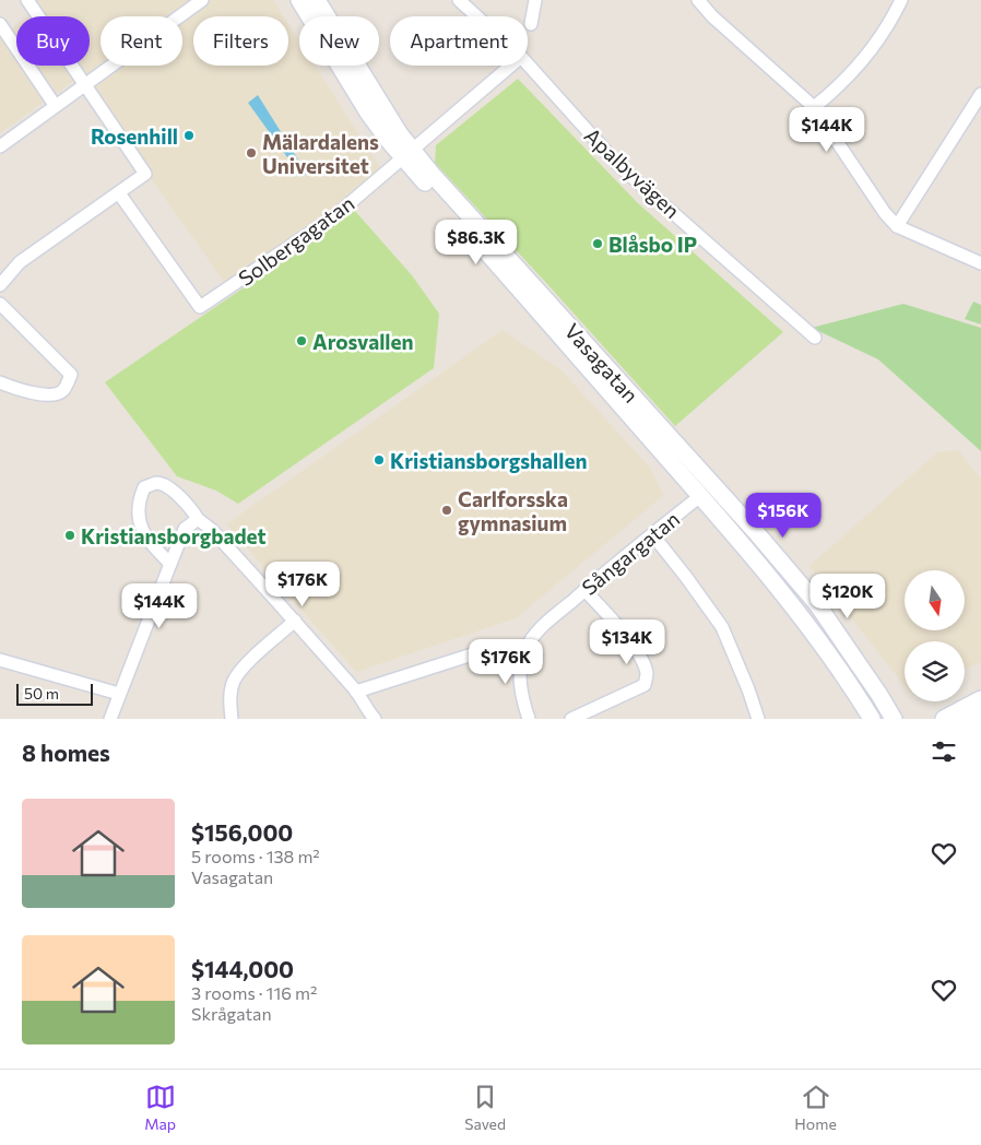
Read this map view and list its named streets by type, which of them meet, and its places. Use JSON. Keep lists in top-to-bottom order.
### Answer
{
  "streets": {
    "street": [
      "Apalbyvägen",
      "Solbergagatan",
      "Vasagatan",
      "Sångargatan"
    ]
  },
  "crossings": [
    ["Solbergagatan", "Vasagatan"],
    ["Vasagatan", "Sångargatan"]
  ],
  "places": [
    "Rosenhill",
    "Mälardalens Universitet",
    "Blåsbo IP",
    "Arosvallen",
    "Kristiansborgshallen",
    "Carlforsska gymnasium",
    "Kristiansborgbadet"
  ],
  "scale_bar": "50 m",
  "north": "bottom",
  "page": {
    "chip": [
      "Buy",
      "Rent",
      "Filters",
      "New",
      "Apartment"
    ],
    "price": [
      "$144K",
      "$86.3K",
      "$156K",
      "$176K",
      "$120K",
      "$144K",
      "$134K",
      "$176K"
    ],
    "scale": "50 m",
    "heading": "8 homes",
    "list": [
      {
        "name": "$156,000",
        "note": "5 rooms · 138 m² · Vasagatan"
      },
      {
        "name": "$144,000",
        "note": "3 rooms · 116 m² · Skrågatan"
      }
    ],
    "tabs": ["Map", "Saved", "Home"]
  }
}
